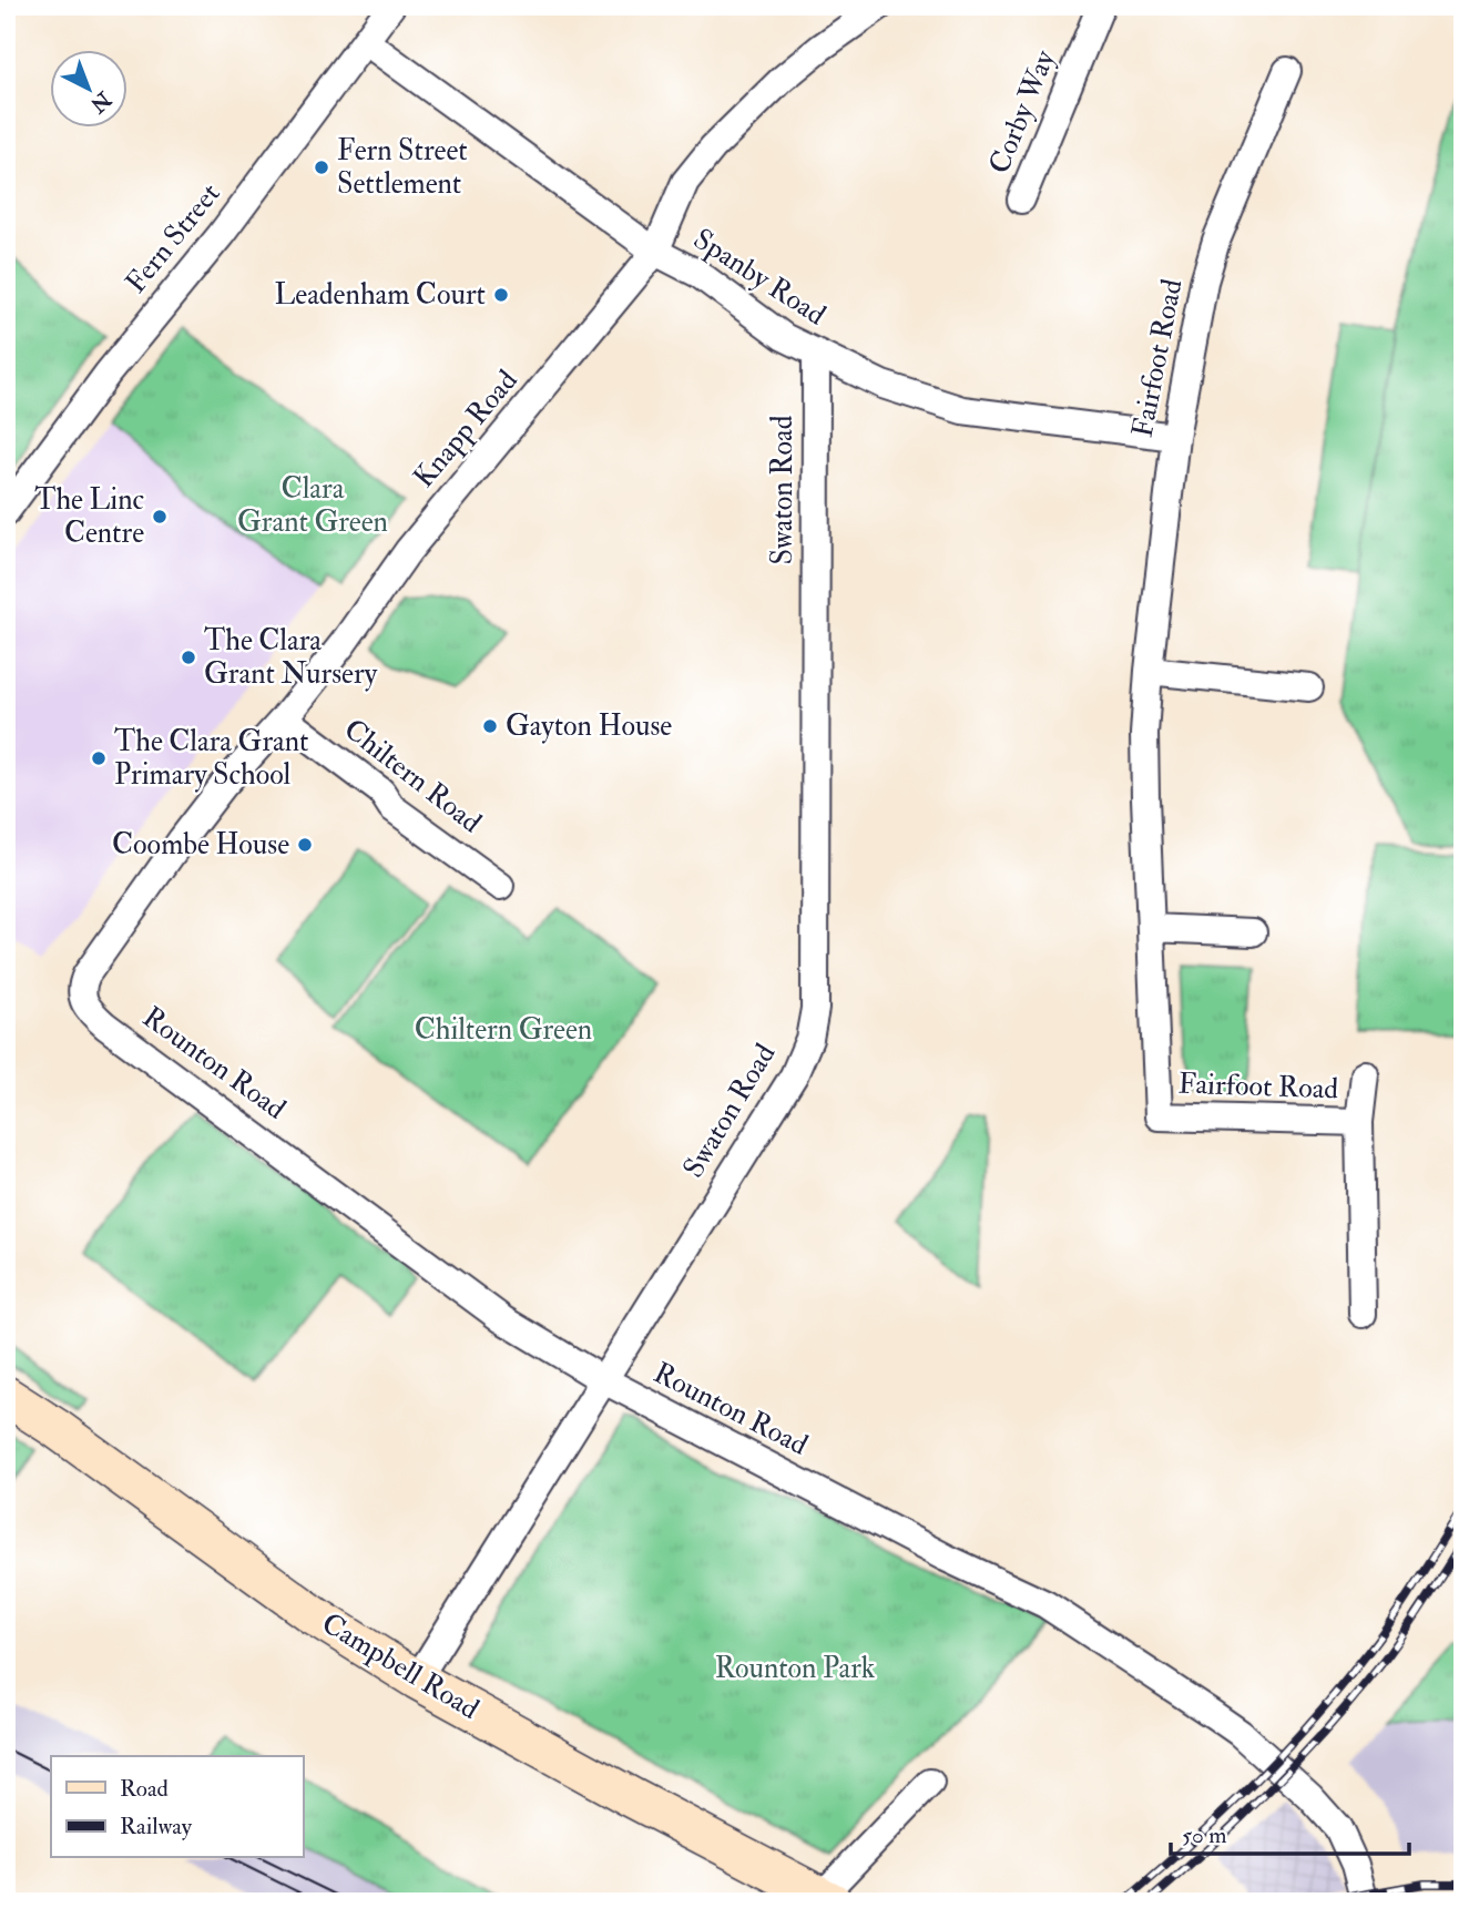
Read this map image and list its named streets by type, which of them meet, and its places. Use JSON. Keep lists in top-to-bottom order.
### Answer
{
  "streets": {
    "street": [
      "Corby Way",
      "Fern Street",
      "Spanby Road",
      "Fairfoot Road",
      "Knapp Road",
      "Swaton Road",
      "Chiltern Road",
      "Rounton Road",
      "Campbell Road"
    ]
  },
  "crossings": [
    ["Fern Street", "Spanby Road"],
    ["Spanby Road", "Fairfoot Road"],
    ["Spanby Road", "Knapp Road"],
    ["Spanby Road", "Swaton Road"],
    ["Knapp Road", "Chiltern Road"],
    ["Knapp Road", "Rounton Road"],
    ["Swaton Road", "Rounton Road"],
    ["Swaton Road", "Campbell Road"]
  ],
  "parks": ["Clara Grant Green", "Chiltern Green", "Rounton Park"],
  "places": [
    "Fern Street Settlement",
    "Leadenham Court",
    "The Linc Centre",
    "The Clara Grant Nursery",
    "Gayton House",
    "The Clara Grant Primary School",
    "Coombe House"
  ],
  "legend": ["Road", "Railway"],
  "scale_bar": "50 m",
  "north": "bottom right"
}
